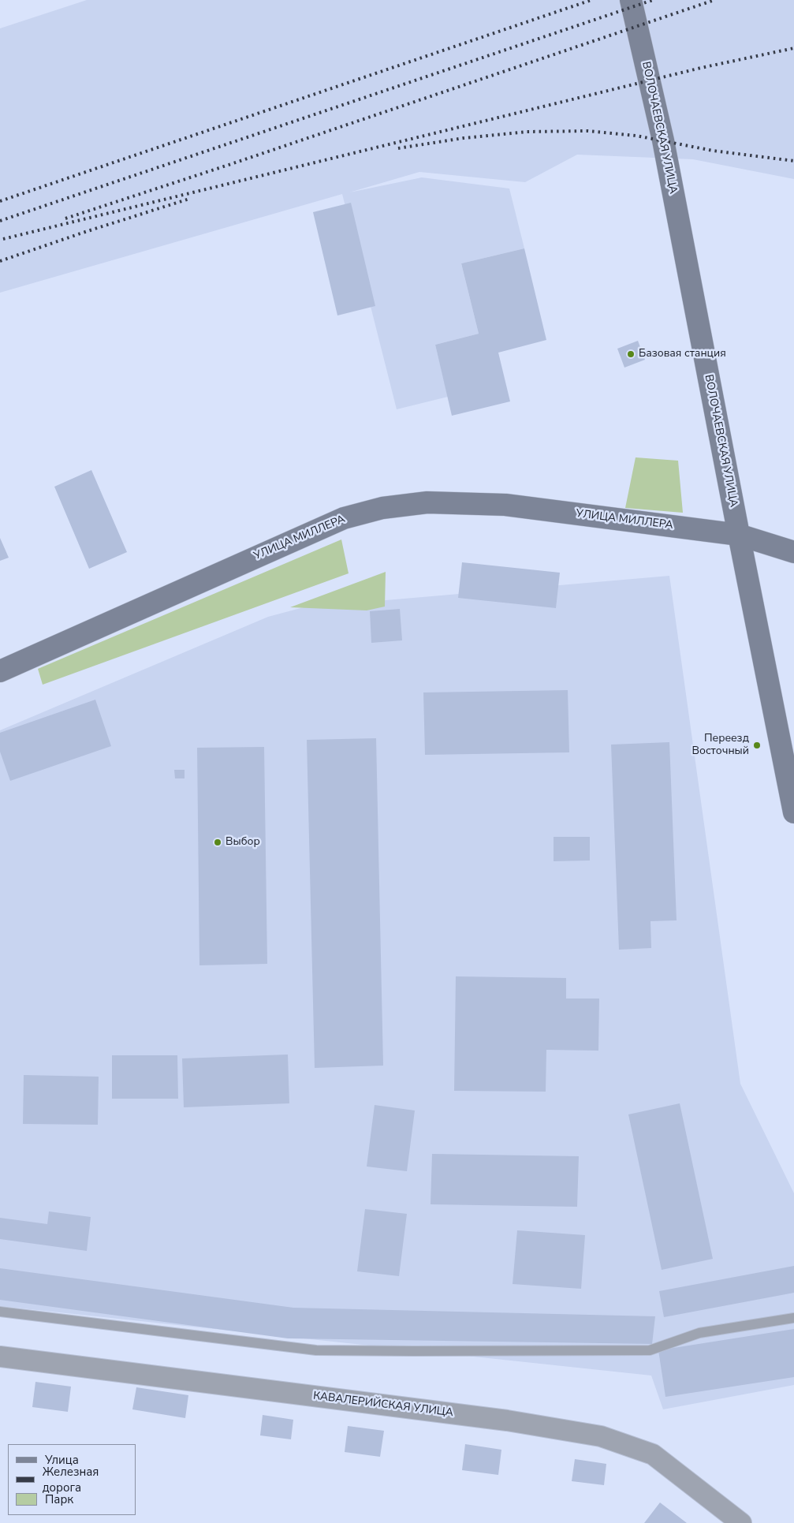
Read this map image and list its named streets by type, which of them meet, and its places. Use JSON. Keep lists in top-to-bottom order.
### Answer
{
  "streets": {
    "main road": ["ВОЛОЧАЕВСКАЯ УЛИЦА", "УЛИЦА МИЛЛЕРА"],
    "street": ["КАВАЛЕРИЙСКАЯ УЛИЦА"]
  },
  "crossings": [
    ["ВОЛОЧАЕВСКАЯ УЛИЦА", "УЛИЦА МИЛЛЕРА"]
  ],
  "places": ["Базовая станция", "Переезд Восточный", "Выбор"],
  "legend": ["Улица", "Железная дорога", "Парк"]
}
